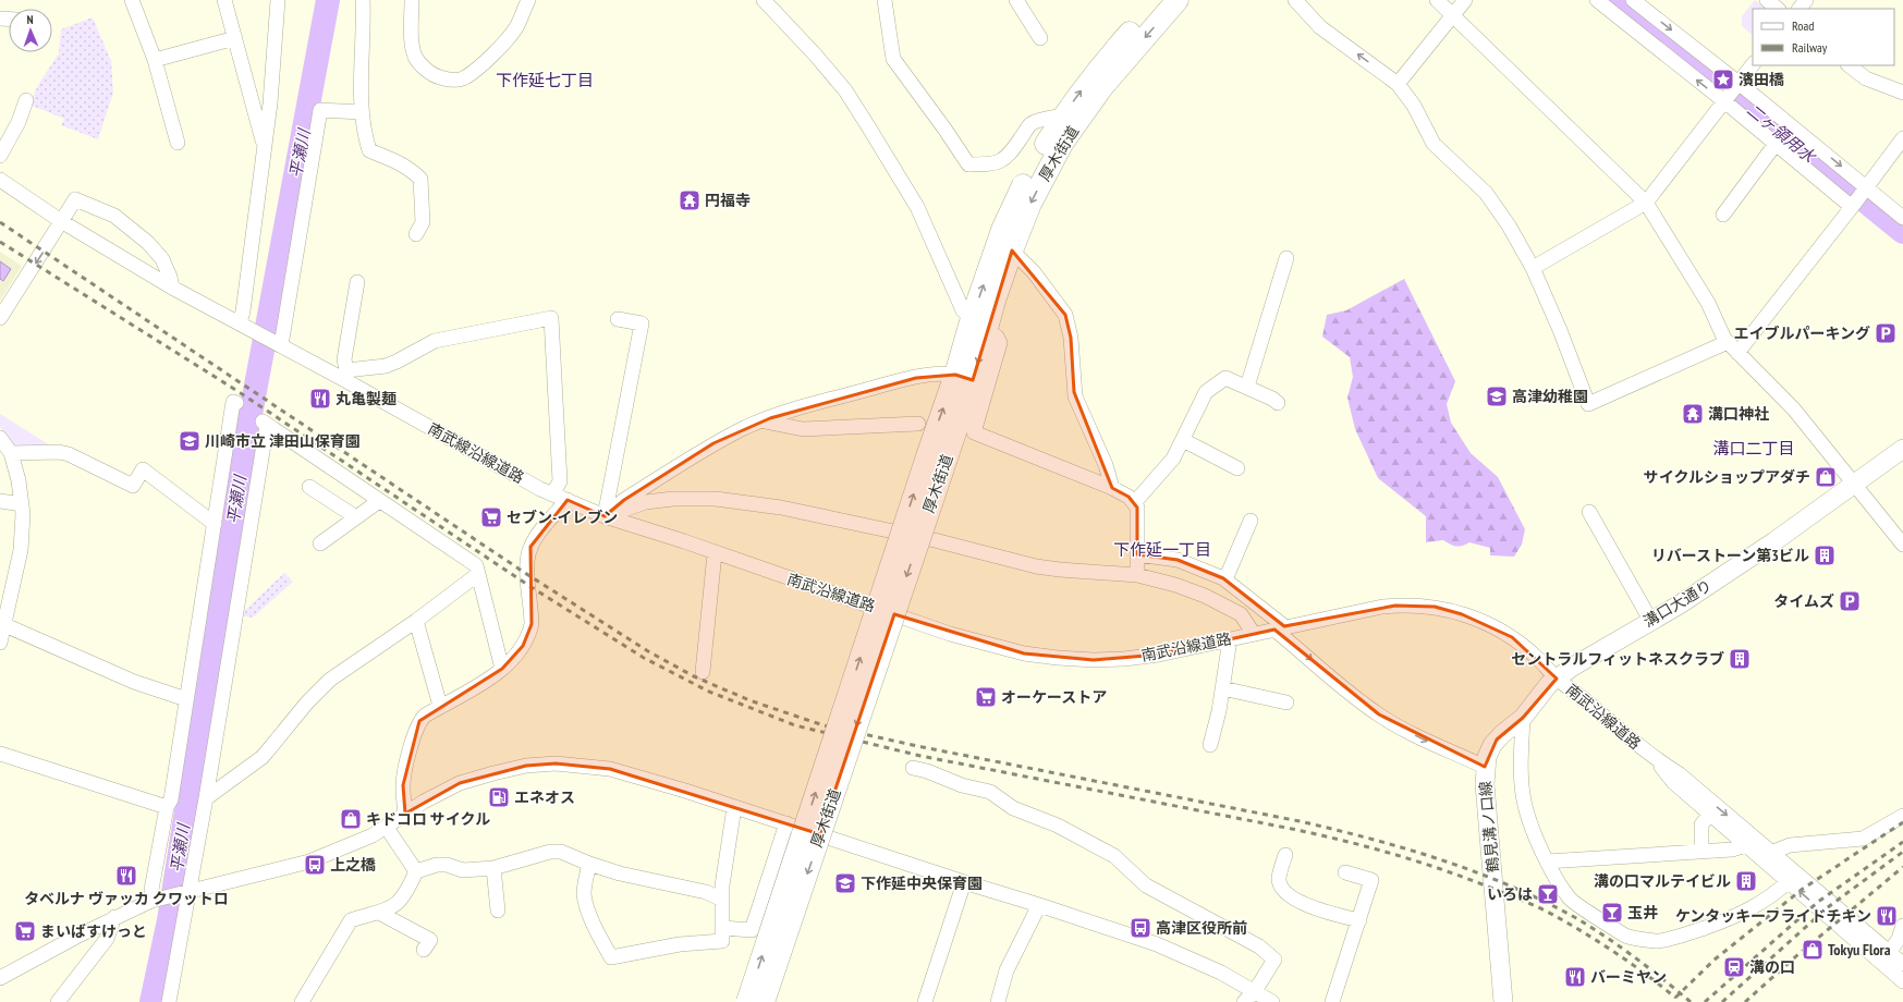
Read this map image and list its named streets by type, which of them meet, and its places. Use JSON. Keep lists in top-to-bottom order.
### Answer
{
  "streets": {
    "highway": ["厚木街道"],
    "main road": ["溝口大通り", "鶴見溝ノ口線"],
    "street": ["南武線沿線道路", "南武沿線道路"]
  },
  "crossings": [
    ["南武線沿線道路", "南武沿線道路"],
    ["南武沿線道路", "溝口大通り"],
    ["南武沿線道路", "鶴見溝ノ口線"],
    ["溝口大通り", "鶴見溝ノ口線"]
  ],
  "districts": ["下作延七丁目", "溝口二丁目", "下作延一丁目"],
  "water": ["二ヶ領用水", "平瀬川"],
  "places": {
    "place": ["濱田橋"],
    "temple": ["円福寺", "溝口神社"],
    "parking": ["エイブルパーキング", "タイムズ"],
    "school or university": ["高津幼稚園", "川崎市立 津田山保育園", "下作延中央保育園"],
    "restaurant": [
      "丸亀製麺",
      "タベルナ ヴァッカ クワットロ",
      "ケンタッキーフライドチキン",
      "バーミヤン"
    ],
    "shop": ["サイクルショップアダチ", "キドコロ サイクル", "Tokyu Flora"],
    "supermarket": ["セブン-イレブン", "オーケーストア", "まいばすけっと"],
    "building": ["リバーストーン第3ビル", "セントラルフィットネスクラブ", "溝の口マルテイビル"],
    "fuel station": ["エネオス"],
    "bus stop": ["上之橋", "高津区役所前"],
    "bar": ["いろは", "玉井"],
    "station": ["溝の口"]
  },
  "legend": ["Road", "Railway"],
  "north": "top"
}
